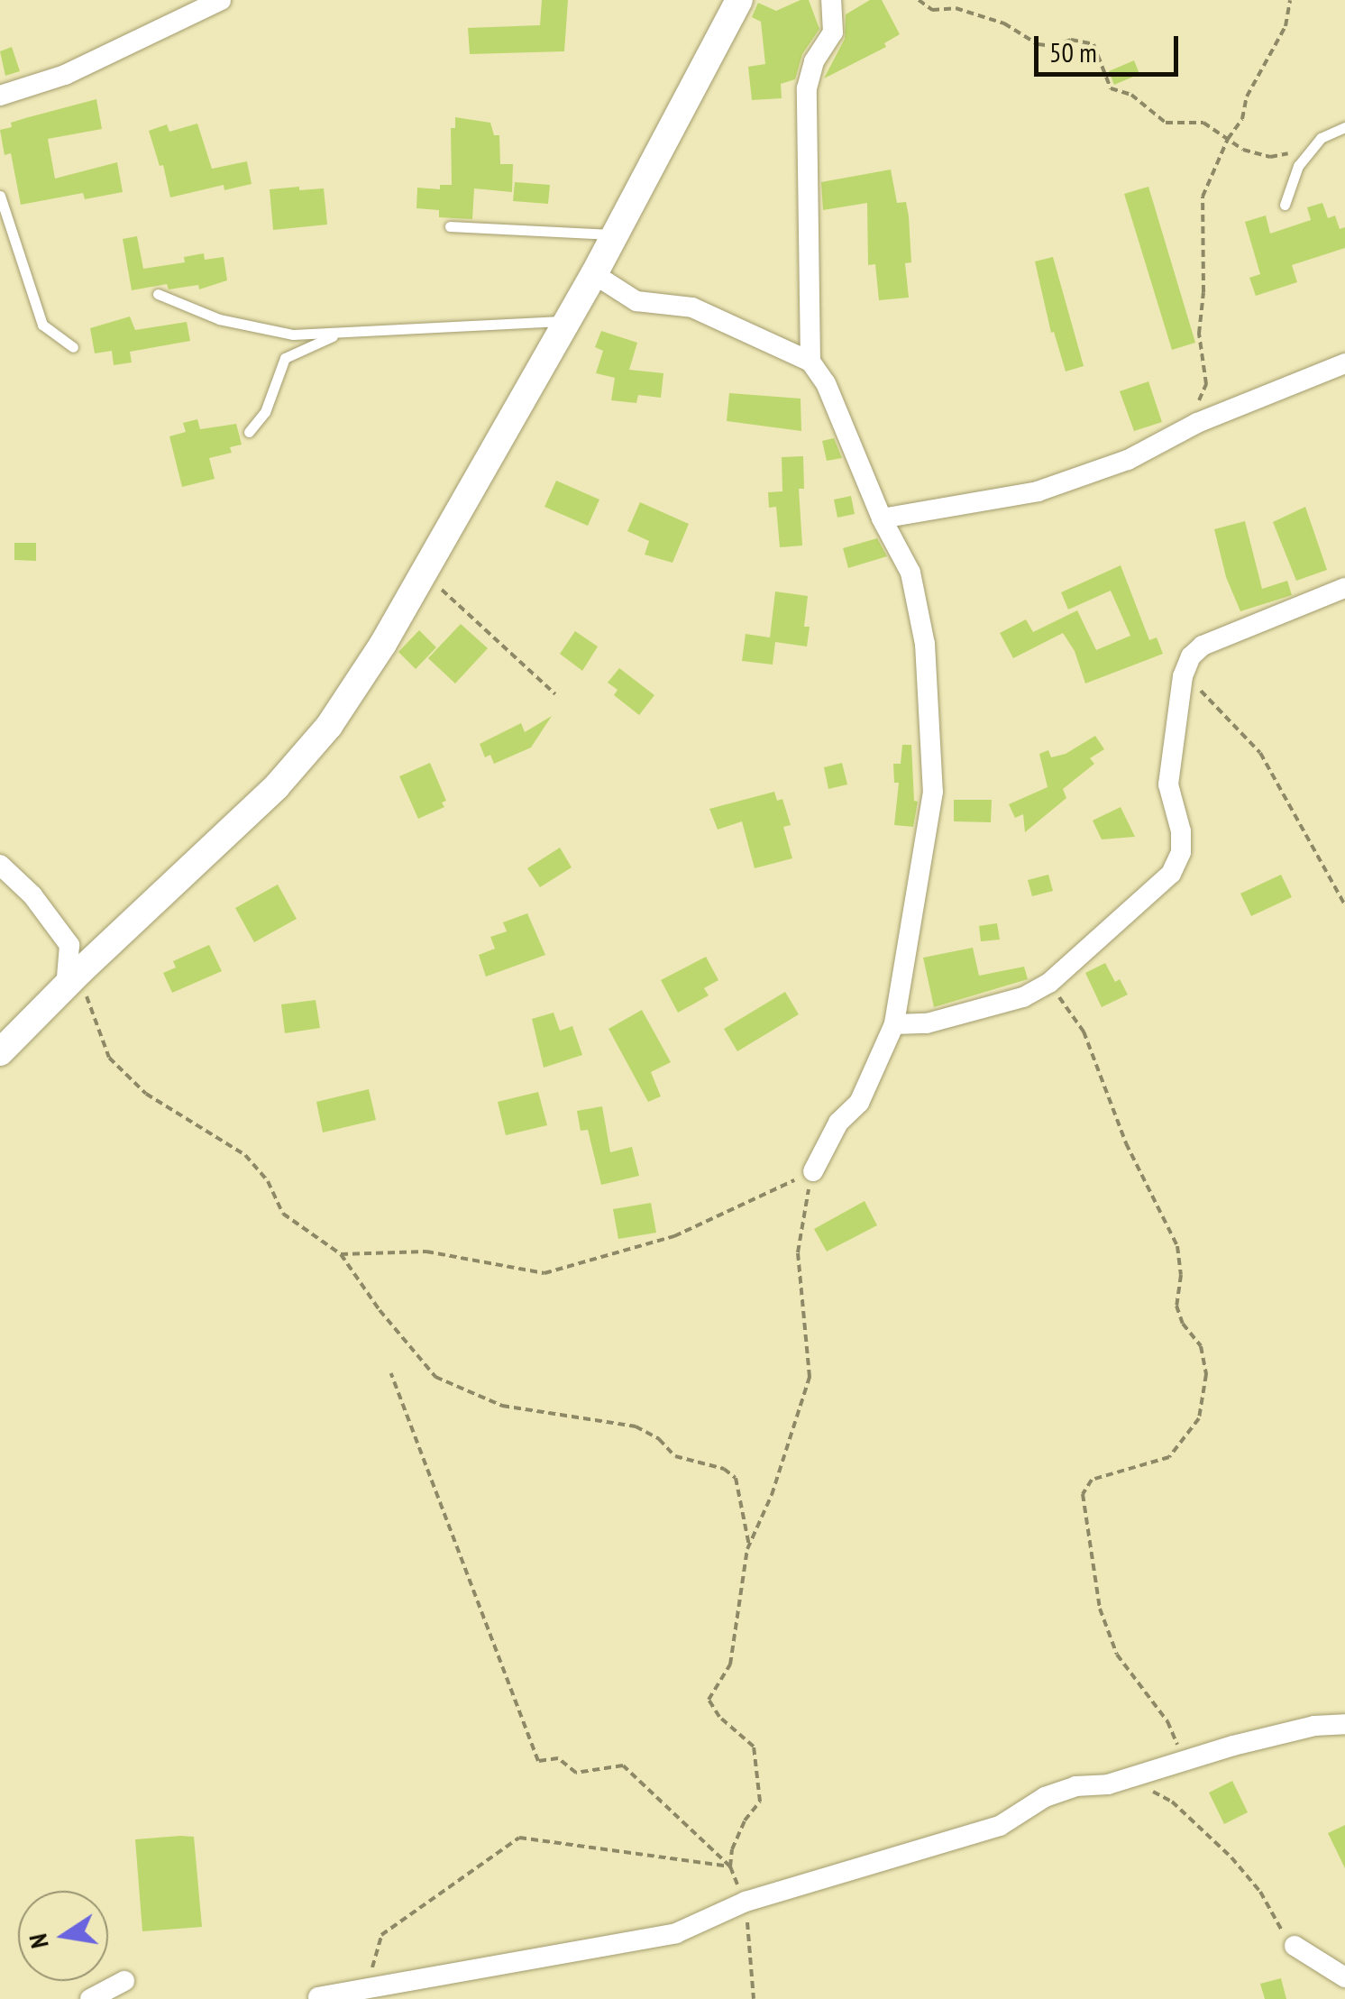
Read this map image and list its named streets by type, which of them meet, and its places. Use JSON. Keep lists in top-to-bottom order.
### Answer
{
  "scale_bar": "50 m",
  "north": "left"
}
